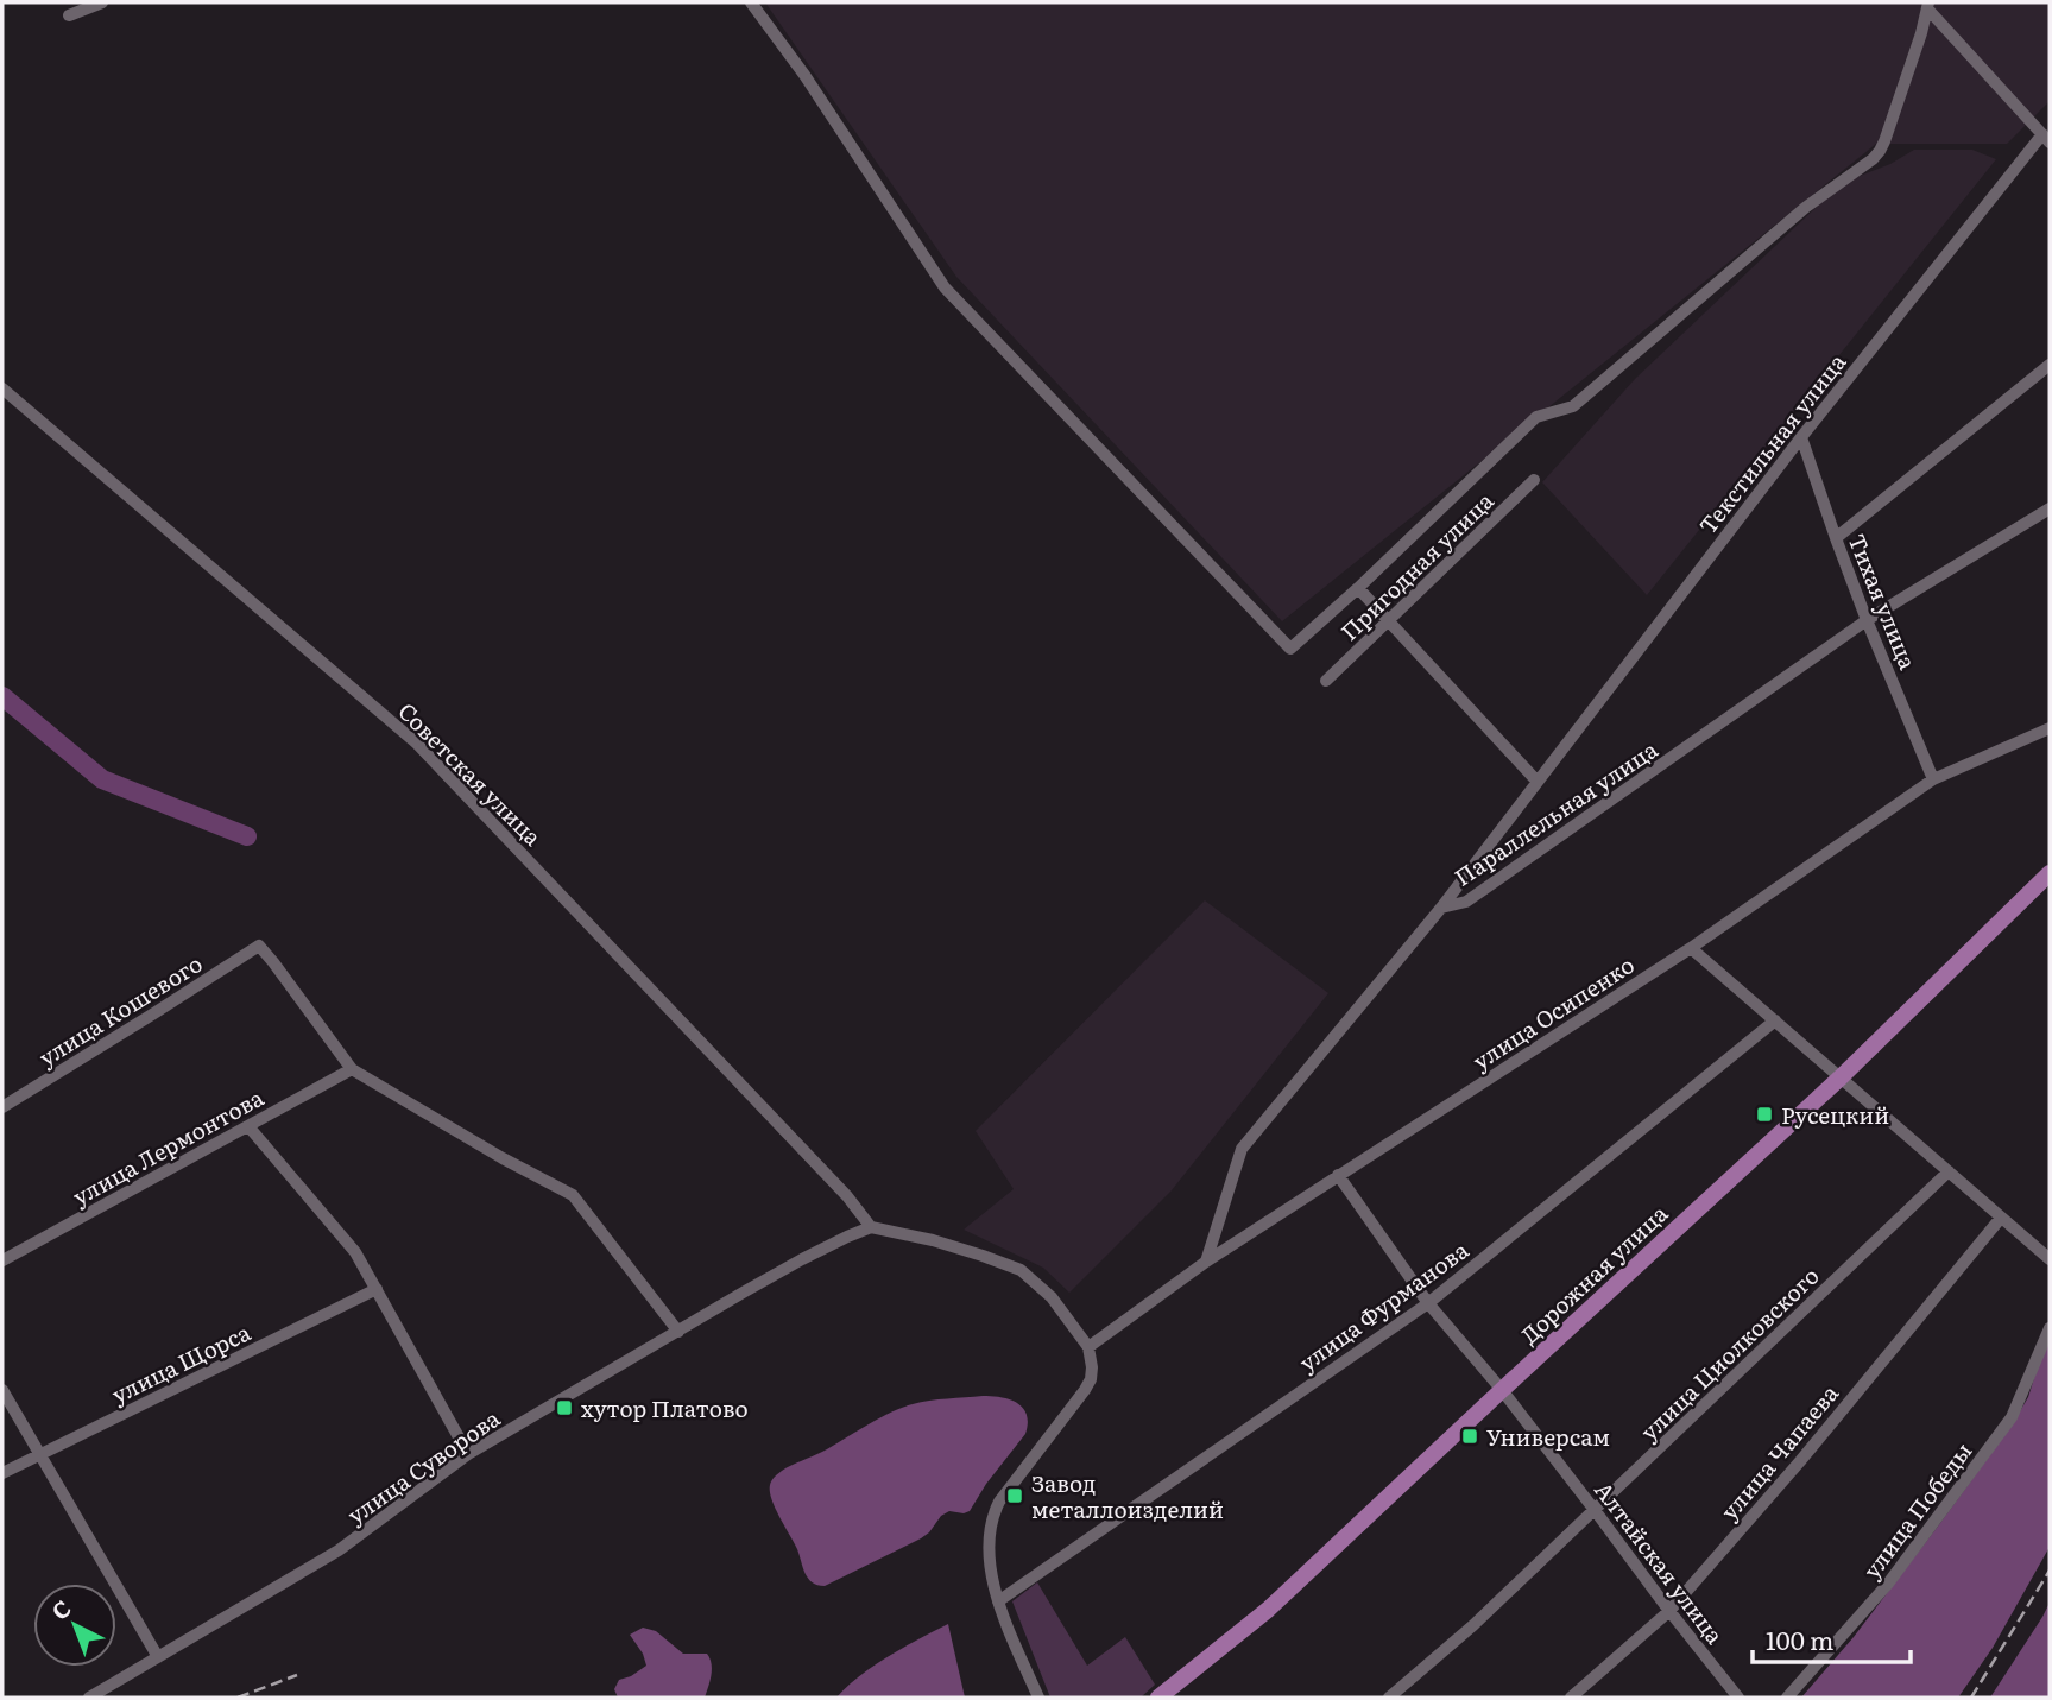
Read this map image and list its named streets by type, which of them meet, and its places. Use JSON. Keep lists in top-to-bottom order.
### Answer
{
  "streets": {
    "main road": ["Дорожная улица"],
    "street": [
      "Текстильная улица",
      "Пригодная улица",
      "Тихая улица",
      "Советская улица",
      "Параллельная улица",
      "улица Кошевого",
      "улица Осипенко",
      "улица Лермонтова",
      "улица Фурманова",
      "улица Циолковского",
      "улица Щорса",
      "улица Чапаева",
      "улица Суворова",
      "улица Победы",
      "Алтайская улица"
    ]
  },
  "crossings": [
    ["Текстильная улица", "Тихая улица"],
    ["Текстильная улица", "Параллельная улица"],
    ["Тихая улица", "Параллельная улица"],
    ["Тихая улица", "улица Осипенко"],
    ["Советская улица", "улица Суворова"],
    ["Параллельная улица", "улица Осипенко"],
    ["улица Кошевого", "улица Лермонтова"],
    ["улица Осипенко", "Алтайская улица"],
    ["Дорожная улица", "Алтайская улица"],
    ["улица Фурманова", "Алтайская улица"],
    ["улица Циолковского", "Алтайская улица"],
    ["улица Чапаева", "Алтайская улица"]
  ],
  "places": {
    "transit": [
      "Русецкий",
      "хутор Платово",
      "Универсам",
      "Завод металлоизделий"
    ]
  },
  "scale_bar": "100 m",
  "north": "top left"
}
